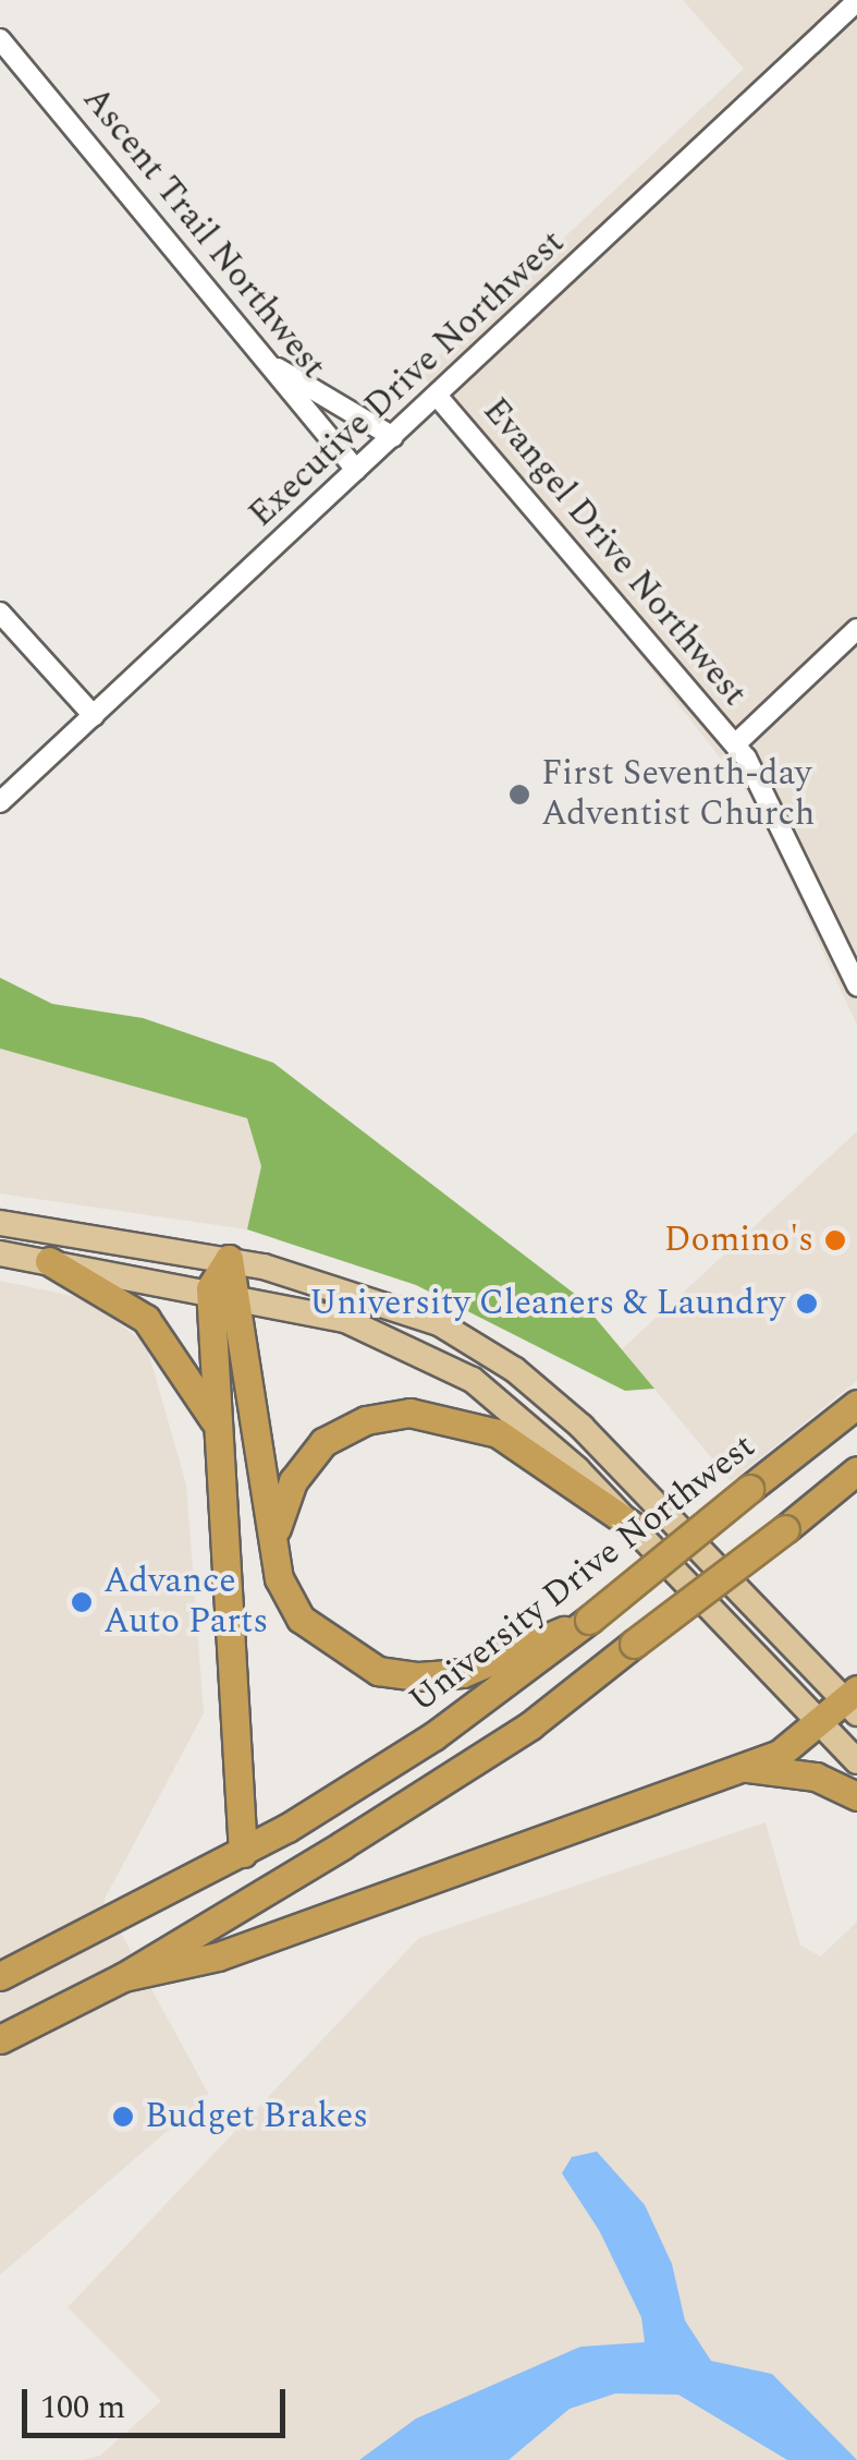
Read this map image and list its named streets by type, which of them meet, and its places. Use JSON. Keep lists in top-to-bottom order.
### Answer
{
  "streets": {
    "highway": ["University Drive Northwest"],
    "street": ["Ascent Trail Northwest", "Executive Drive Northwest", "Evangel Drive Northwest"]
  },
  "crossings": [
    ["Ascent Trail Northwest", "Executive Drive Northwest"],
    ["Executive Drive Northwest", "Evangel Drive Northwest"]
  ],
  "places": [
    "First Seventh-day Adventist Church",
    "Domino's",
    "University Cleaners & Laundry",
    "Advance Auto Parts",
    "Budget Brakes"
  ],
  "scale_bar": "100 m"
}
